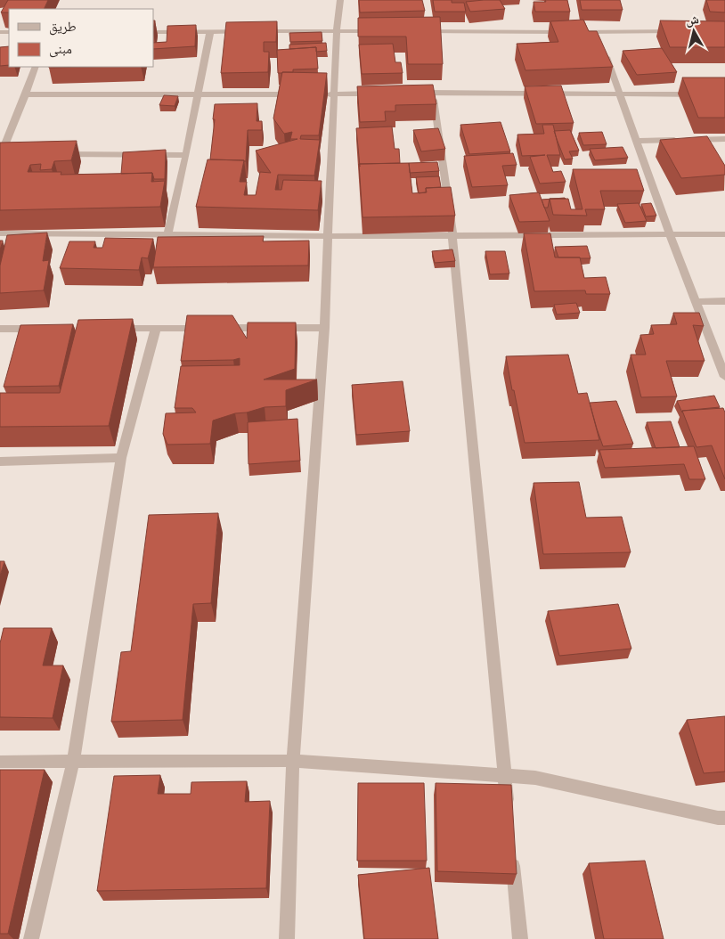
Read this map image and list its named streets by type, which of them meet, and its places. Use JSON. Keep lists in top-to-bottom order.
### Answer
{
  "legend": ["طريق", "مبنى"],
  "north": "top"
}
